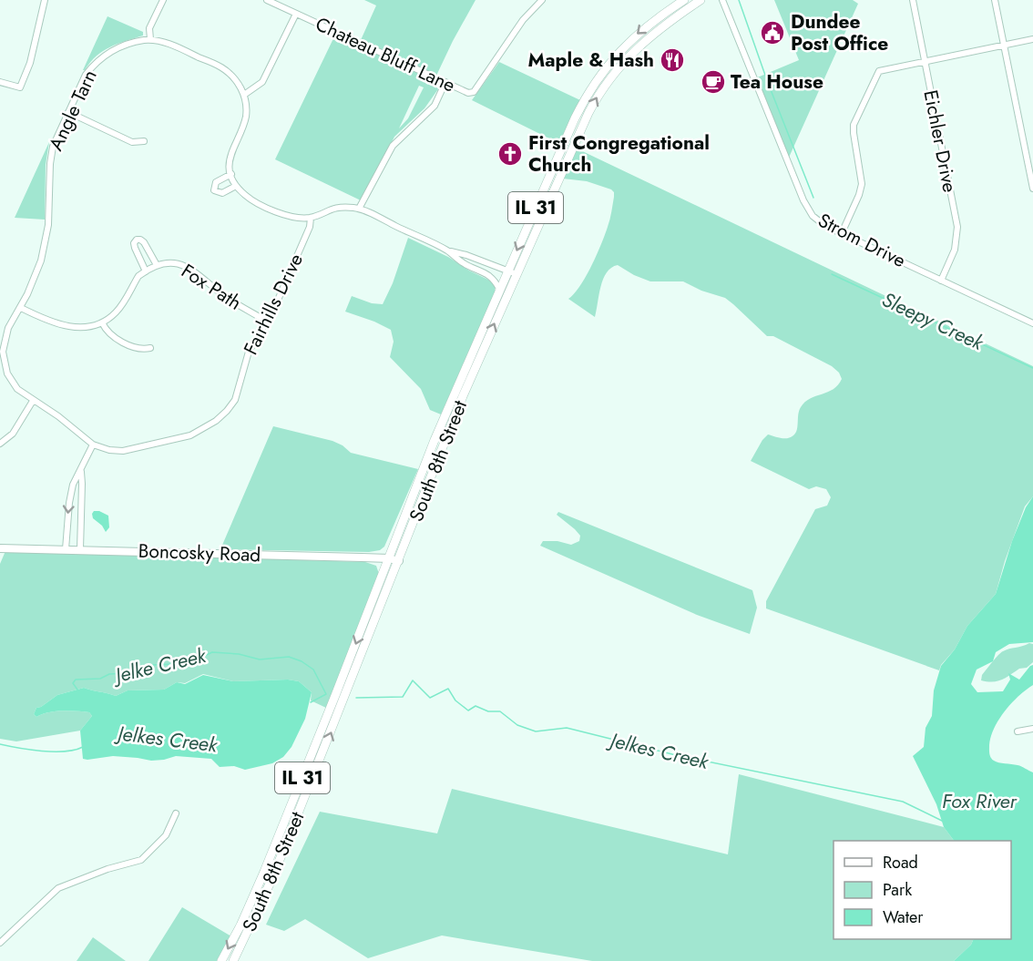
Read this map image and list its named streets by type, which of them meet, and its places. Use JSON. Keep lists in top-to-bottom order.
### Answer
{
  "streets": {
    "main road": ["IL 31", "South 8th Street"],
    "street": [
      "Chateau Bluff Lane",
      "Angle Tarn",
      "Eichler Drive",
      "Strom Drive",
      "Fox Path",
      "Fairhills Drive",
      "Boncosky Road"
    ]
  },
  "crossings": [
    ["Angle Tarn", "Fairhills Drive"],
    ["Eichler Drive", "Strom Drive"],
    ["Fox Path", "Fairhills Drive"],
    ["South 8th Street", "Boncosky Road"]
  ],
  "water": [
    "Sleepy Creek",
    "Jelke Creek",
    "Jelkes Creek",
    "Fox River"
  ],
  "places": {
    "public building": ["Dundee Post Office"],
    "restaurant": ["Maple & Hash"],
    "cafe": ["Tea House"],
    "church": ["First Congregational Church"]
  },
  "legend": ["Road", "Park", "Water"]
}
